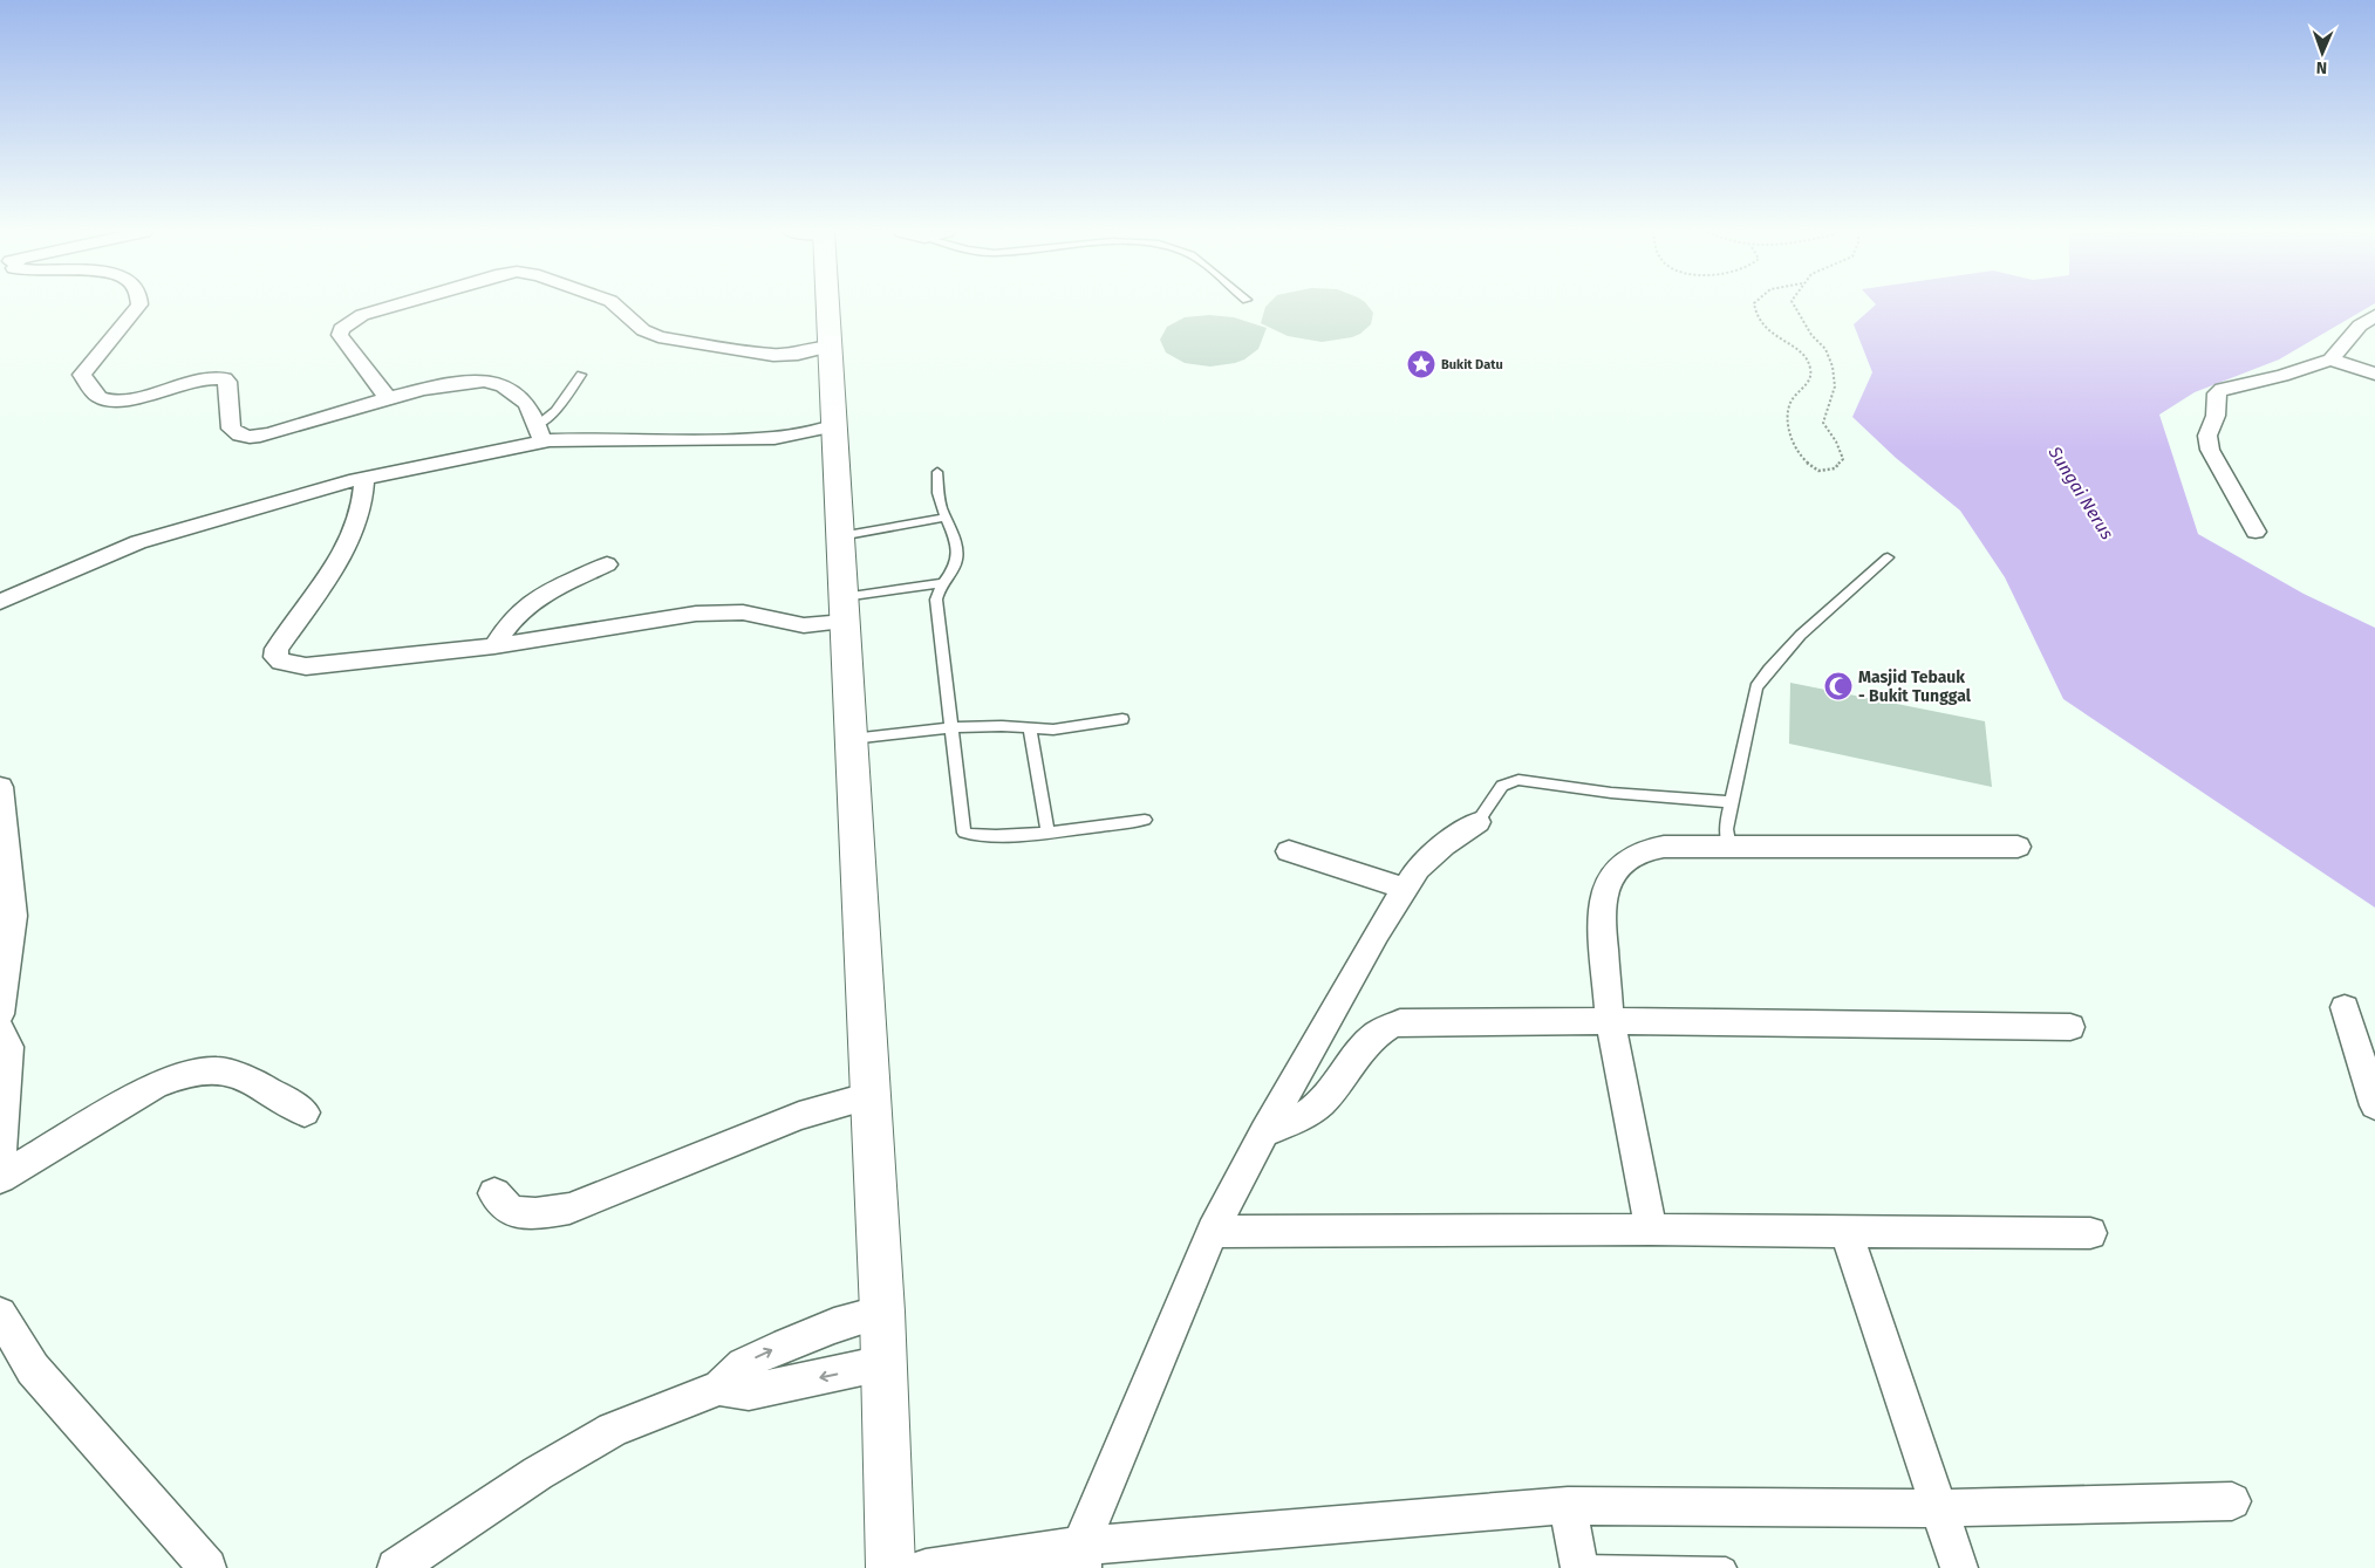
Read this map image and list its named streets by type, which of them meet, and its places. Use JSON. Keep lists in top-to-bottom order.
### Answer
{
  "water": ["Sungai Nerus"],
  "places": {
    "place": ["Bukit Datu"],
    "mosque": ["Masjid Tebauk - Bukit Tunggal"]
  },
  "north": "bottom"
}
